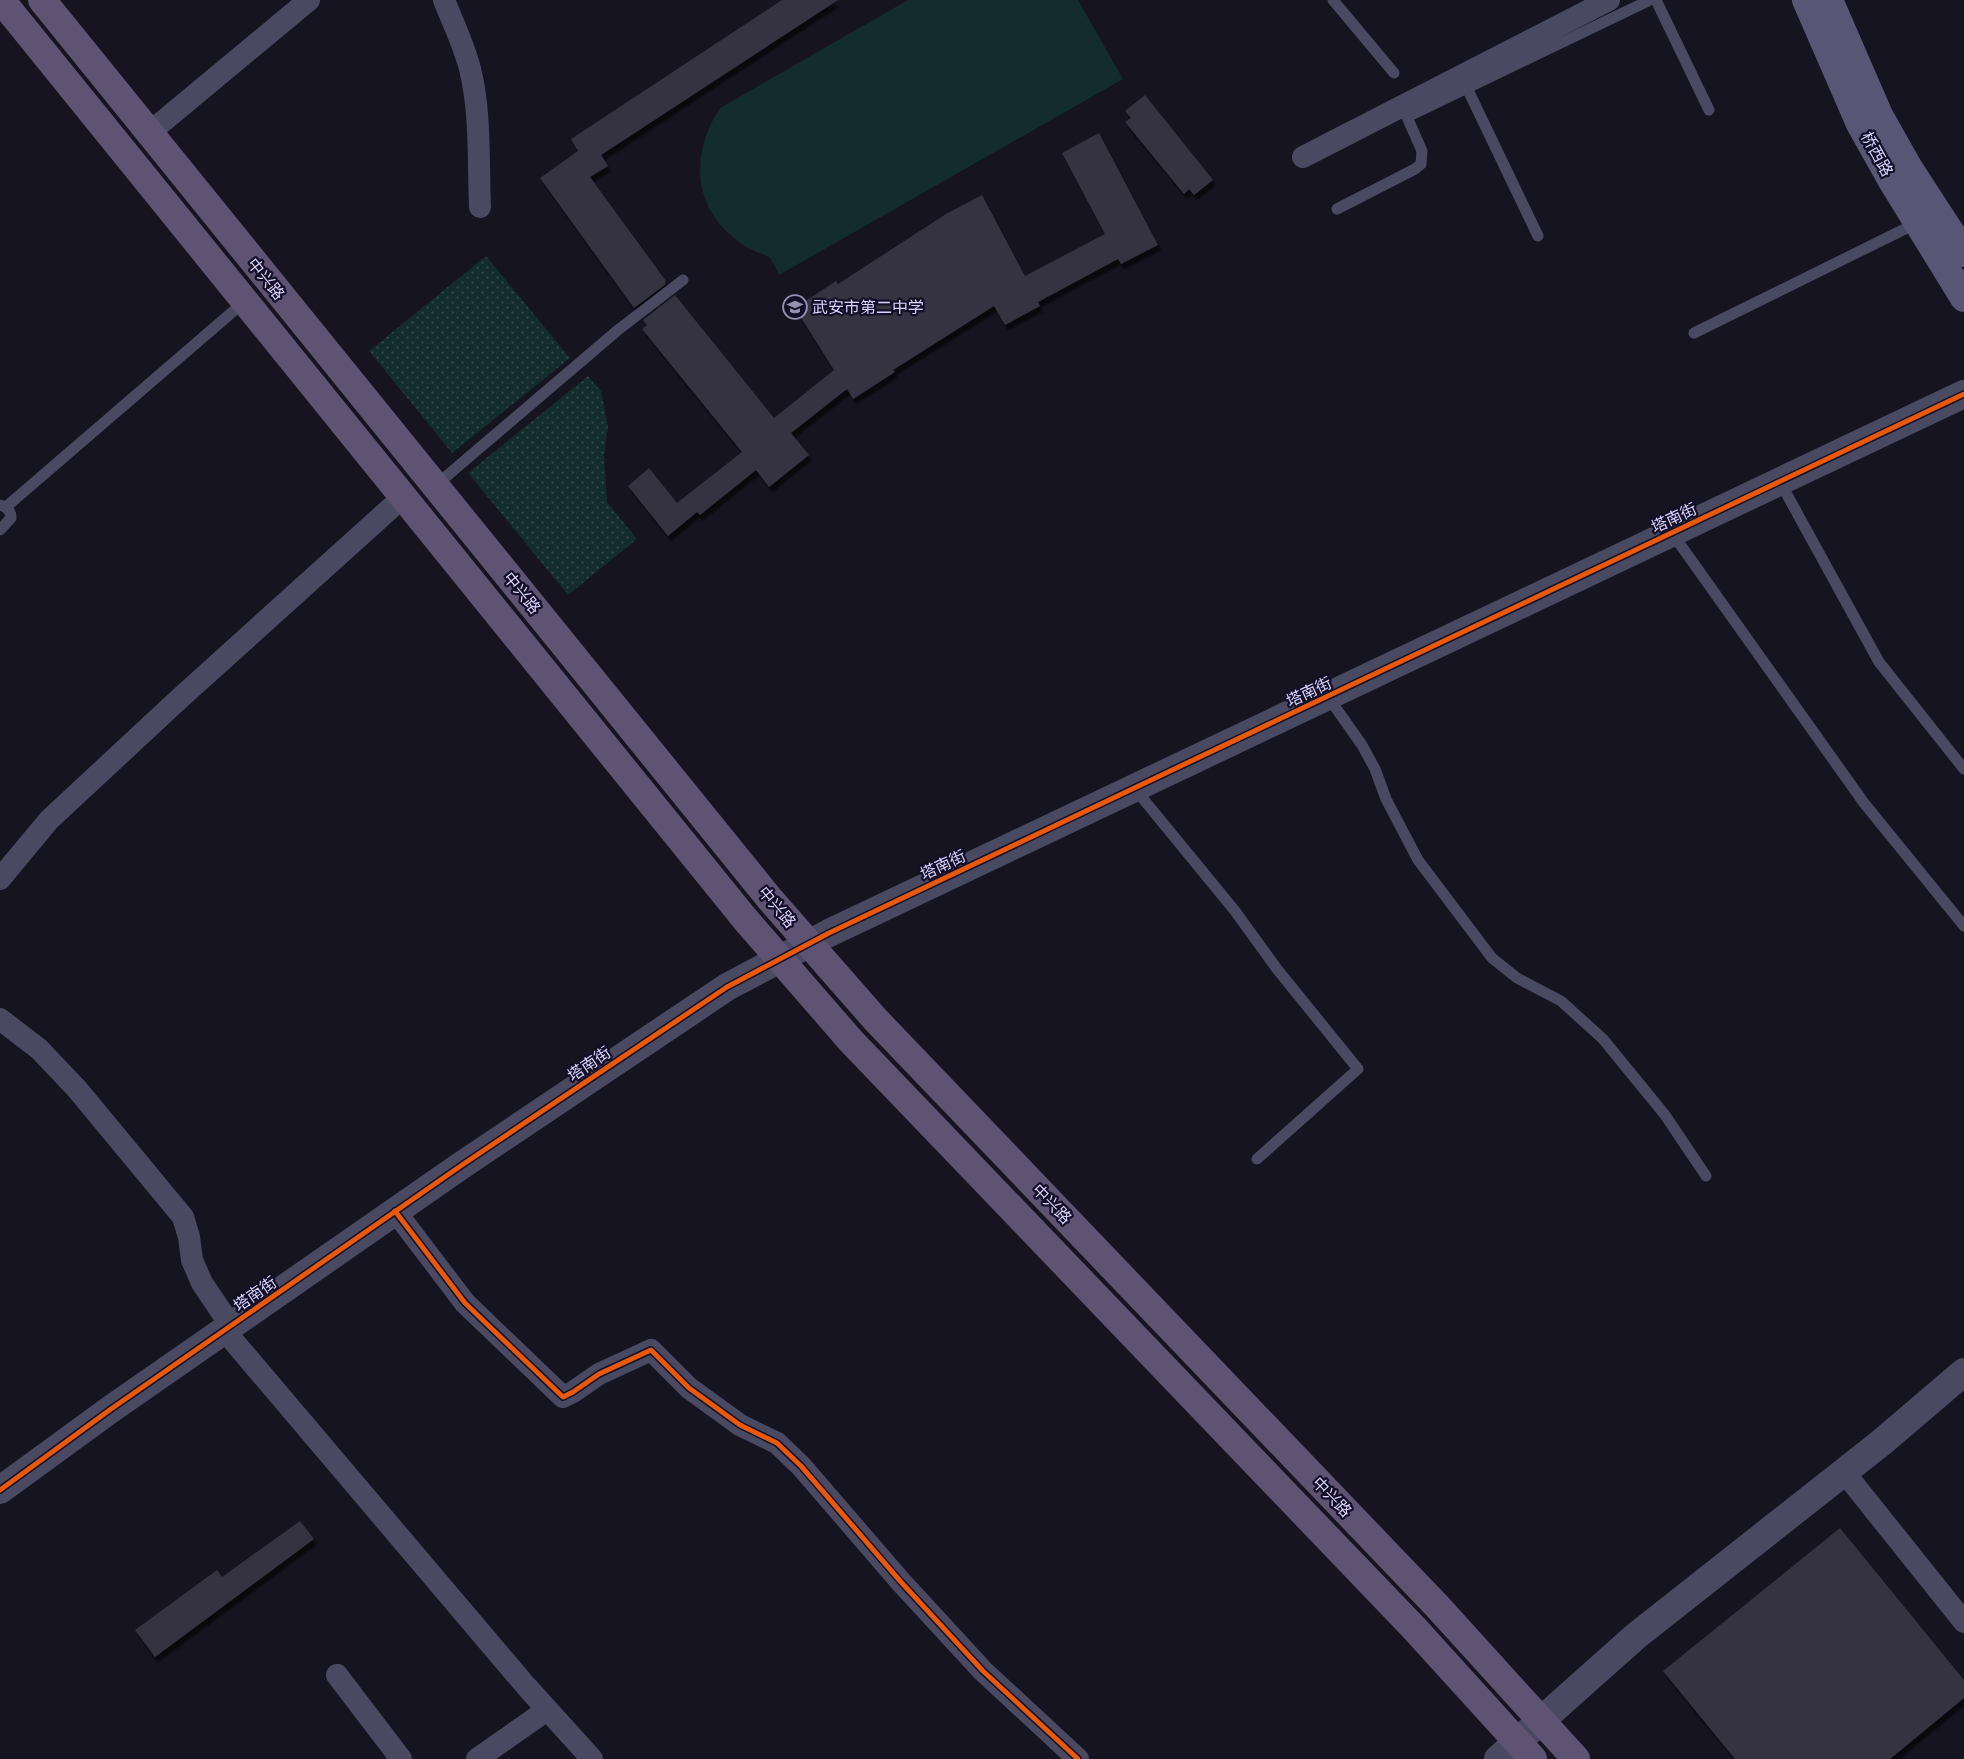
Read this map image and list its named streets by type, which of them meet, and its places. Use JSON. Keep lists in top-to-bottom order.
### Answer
{
  "streets": {
    "main road": ["桥西路", "中兴路"],
    "street": ["塔南街"]
  },
  "crossings": [
    ["中兴路", "塔南街"]
  ],
  "places": {
    "school or university": ["武安市第二中学"]
  }
}
